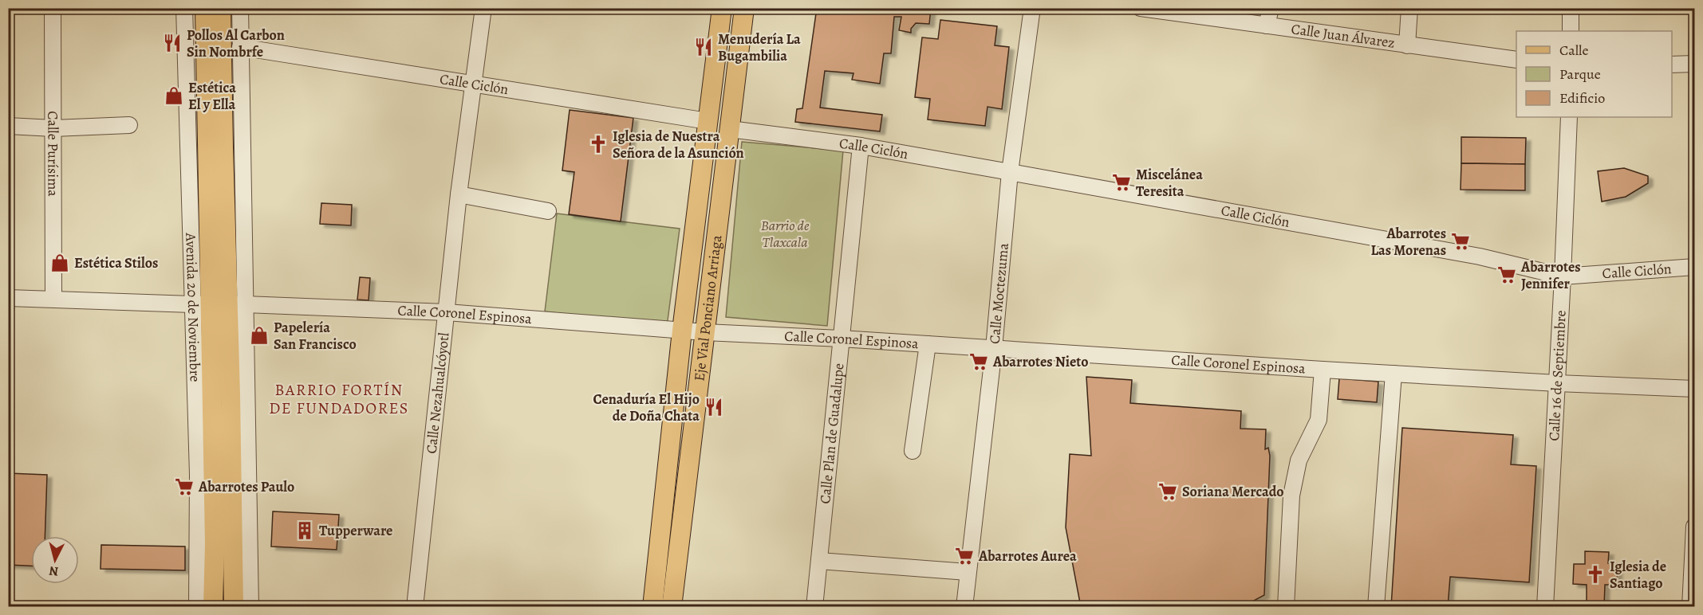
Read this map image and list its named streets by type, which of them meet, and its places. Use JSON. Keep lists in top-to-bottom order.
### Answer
{
  "streets": {
    "main road": ["Avenida 20 de Noviembre", "Eje Vial Ponciano Arriaga"],
    "street": [
      "Calle Juan Álvarez",
      "Calle Ciclón",
      "Calle Purísima",
      "Calle Moctezuma",
      "Calle Coronel Espinosa",
      "Calle 16 de Septiembre",
      "Calle Nezahualcóyotl",
      "Calle Plan de Guadalupe"
    ]
  },
  "crossings": [
    ["Calle Ciclón", "Calle Moctezuma"],
    ["Calle Ciclón", "Avenida 20 de Noviembre"],
    ["Calle Ciclón", "Eje Vial Ponciano Arriaga"],
    ["Calle Ciclón", "Calle 16 de Septiembre"],
    ["Calle Ciclón", "Calle Nezahualcóyotl"],
    ["Calle Ciclón", "Calle Plan de Guadalupe"],
    ["Calle Purísima", "Calle Coronel Espinosa"],
    ["Calle Moctezuma", "Calle Coronel Espinosa"],
    ["Avenida 20 de Noviembre", "Calle Coronel Espinosa"],
    ["Eje Vial Ponciano Arriaga", "Calle Coronel Espinosa"],
    ["Calle Coronel Espinosa", "Calle 16 de Septiembre"],
    ["Calle Coronel Espinosa", "Calle Nezahualcóyotl"],
    ["Calle Coronel Espinosa", "Calle Plan de Guadalupe"]
  ],
  "districts": ["BARRIO FORTÍN DE FUNDADORES"],
  "parks": ["Barrio de Tlaxcala"],
  "places": {
    "restaurant": ["Pollos Al Carbon Sin Nombrfe", "Menudería La Bugambilia", "Cenaduría El Hijo de Doña Chata"],
    "shop": ["Estética El y Ella", "Estética Stilos", "Papelería San Francisco"],
    "church": ["Iglesia de Nuestra Señora de la Asunción", "Iglesia de Santiago"],
    "supermarket": [
      "Miscelánea Teresita",
      "Abarrotes Las Morenas",
      "Abarrotes Jennifer",
      "Abarrotes Nieto",
      "Abarrotes Paulo",
      "Soriana Mercado",
      "Abarrotes Aurea"
    ],
    "building": ["Tupperware"]
  },
  "legend": ["Calle", "Parque", "Edificio"],
  "north": "bottom"
}
